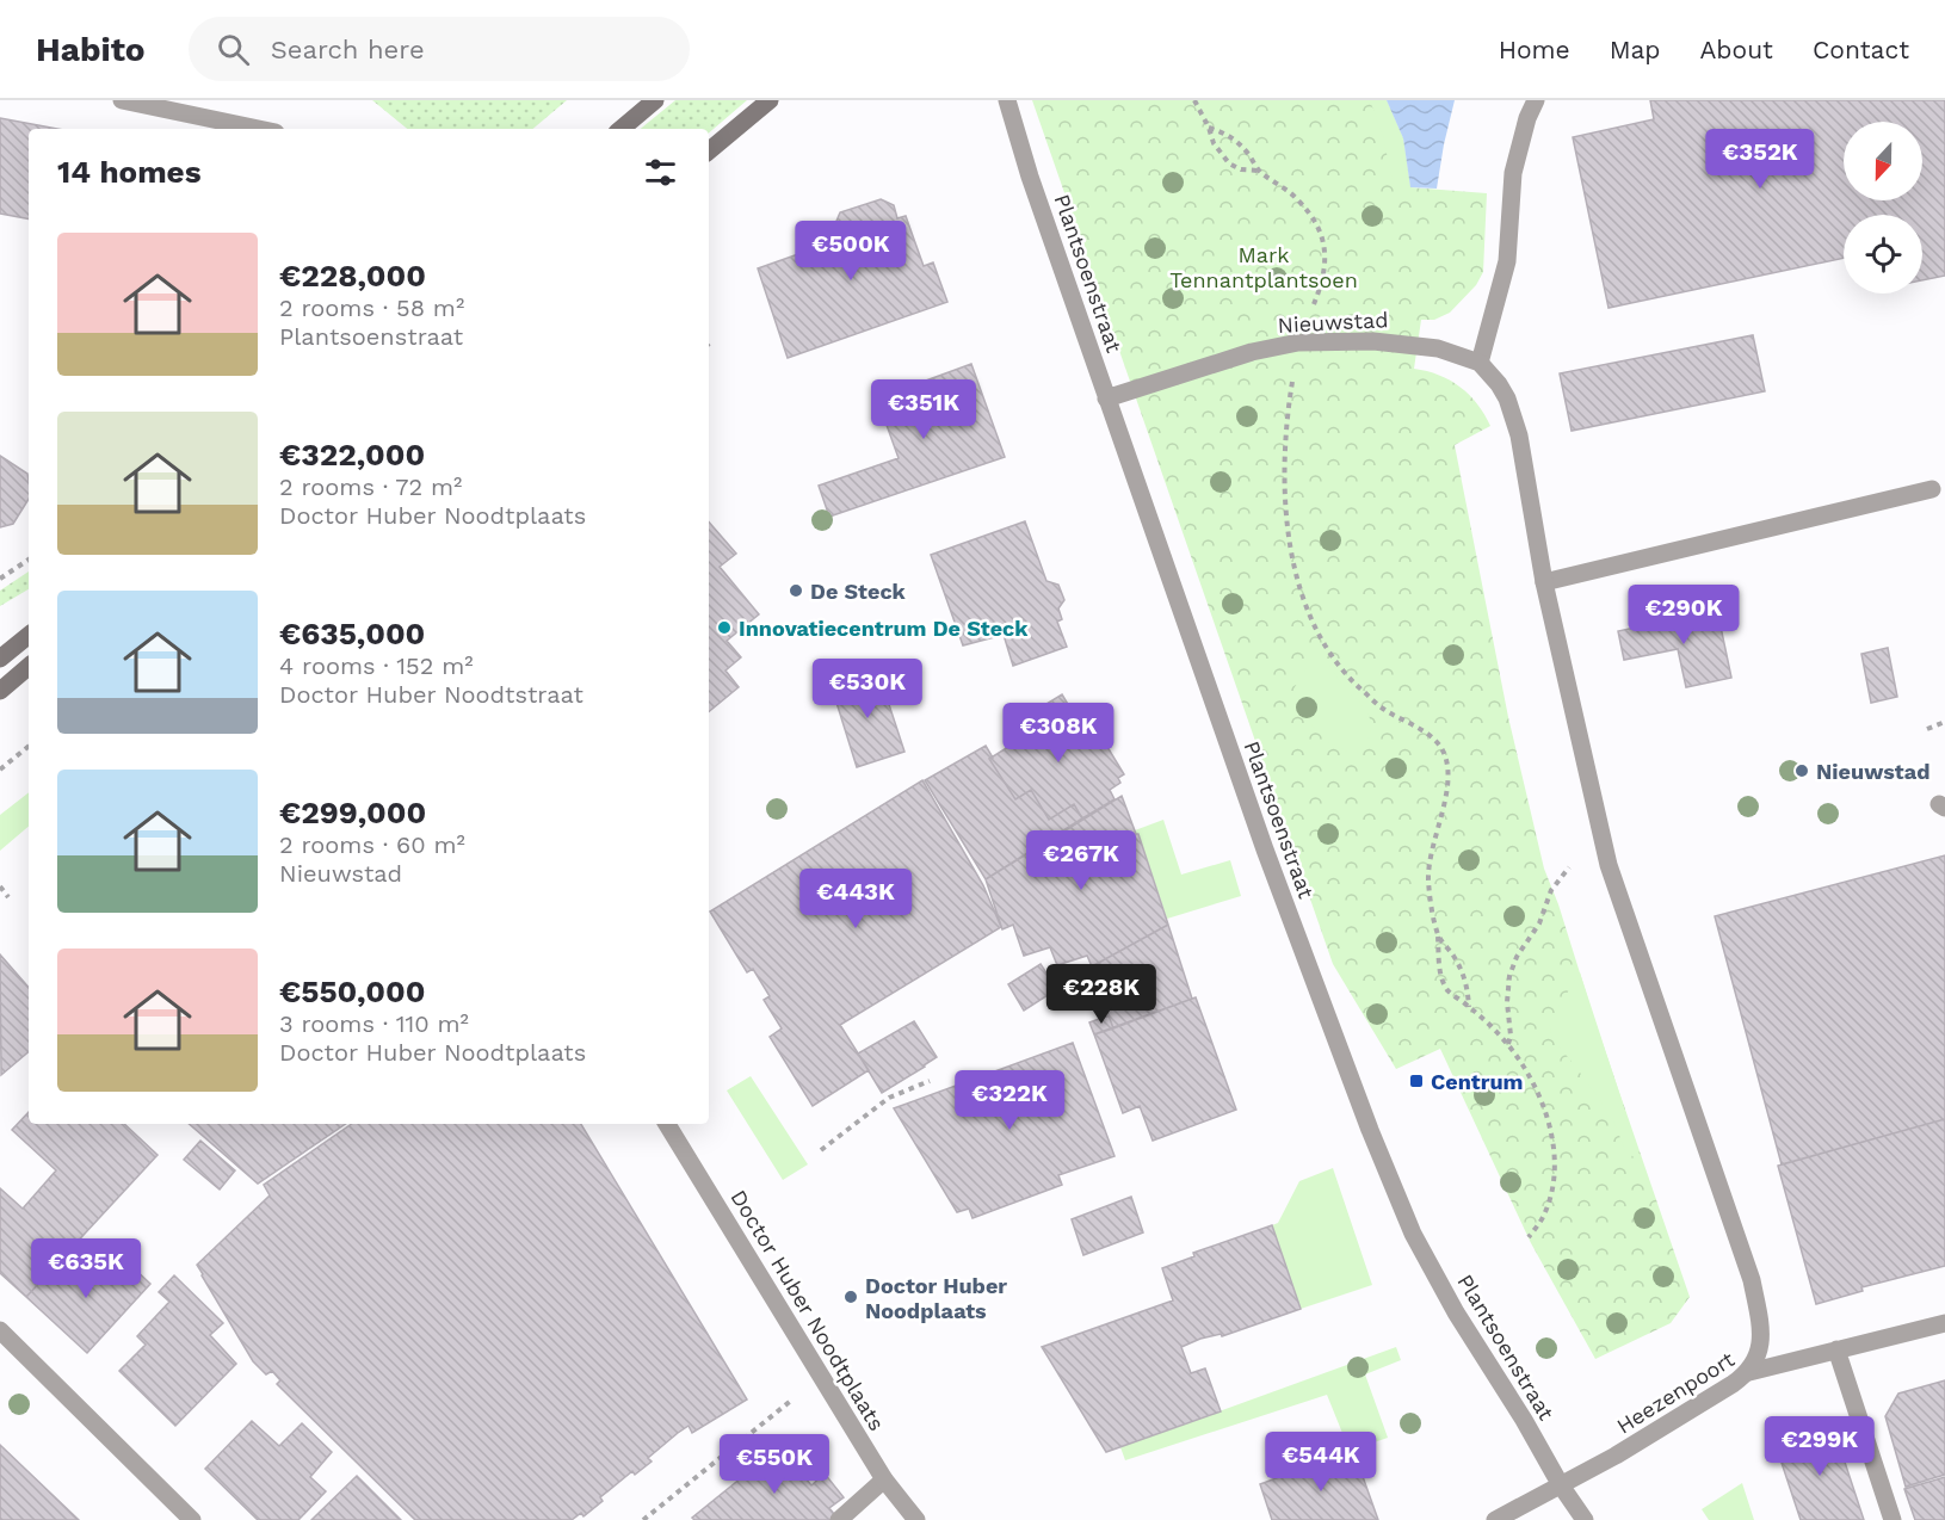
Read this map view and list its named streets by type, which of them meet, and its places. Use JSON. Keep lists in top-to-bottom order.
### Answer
{
  "streets": {
    "street": [
      "Plantsoenstraat",
      "Nieuwstad",
      "Doctor Huber Noodtplaats",
      "Heezenpoort"
    ]
  },
  "crossings": [
    ["Plantsoenstraat", "Nieuwstad"],
    ["Plantsoenstraat", "Heezenpoort"]
  ],
  "parks": ["Mark Tennantplantsoen"],
  "places": {
    "other": [
      "De Steck",
      "Innovatiecentrum De Steck",
      "Nieuwstad",
      "Doctor Huber Noodplaats"
    ],
    "transit": ["Centrum"]
  },
  "north": "bottom",
  "page": {
    "header": "Habito",
    "search": "Search here",
    "nav": [
      "Home",
      "Map",
      "About",
      "Contact"
    ],
    "price": [
      "€352K",
      "€500K",
      "€351K",
      "€290K",
      "€530K",
      "€308K",
      "€267K",
      "€443K",
      "€228K",
      "€322K",
      "€635K",
      "€299K",
      "€544K",
      "€550K"
    ],
    "heading": "14 homes",
    "list": [
      {
        "name": "€228,000",
        "note": "2 rooms · 58 m² · Plantsoenstraat"
      },
      {
        "name": "€322,000",
        "note": "2 rooms · 72 m² · Doctor Huber Noodtplaats"
      },
      {
        "name": "€635,000",
        "note": "4 rooms · 152 m² · Doctor Huber Noodtstraat"
      },
      {
        "name": "€299,000",
        "note": "2 rooms · 60 m² · Nieuwstad"
      },
      {
        "name": "€550,000",
        "note": "3 rooms · 110 m² · Doctor Huber Noodtplaats"
      }
    ]
  }
}
